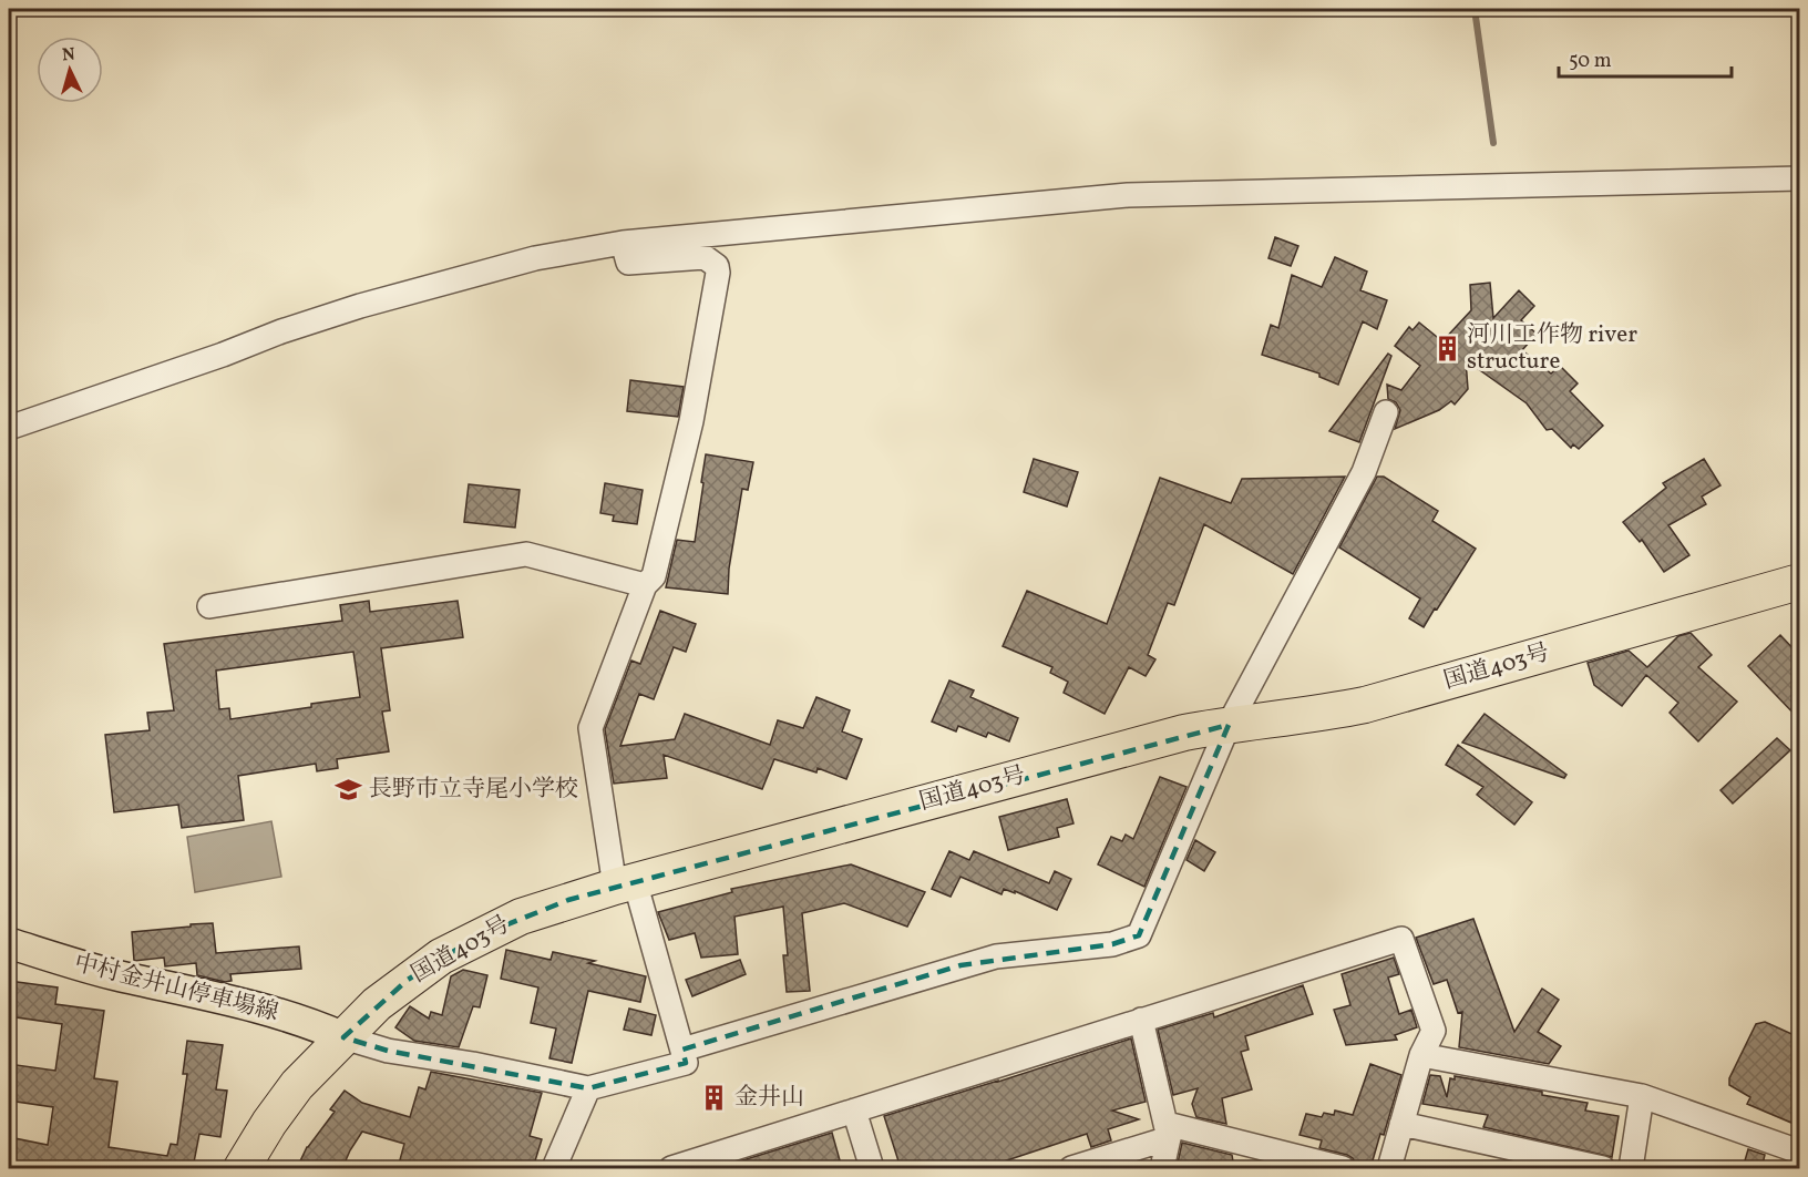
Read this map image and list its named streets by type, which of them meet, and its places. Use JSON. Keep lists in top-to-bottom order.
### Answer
{
  "streets": {
    "highway": ["国道403号"],
    "main road": ["中村金井山停車場線"]
  },
  "crossings": [
    ["国道403号", "中村金井山停車場線"]
  ],
  "places": {
    "building": ["河川工作物 river structure", "金井山"],
    "school or university": ["長野市立寺尾小学校"]
  },
  "scale_bar": "50 m",
  "north": "top"
}
